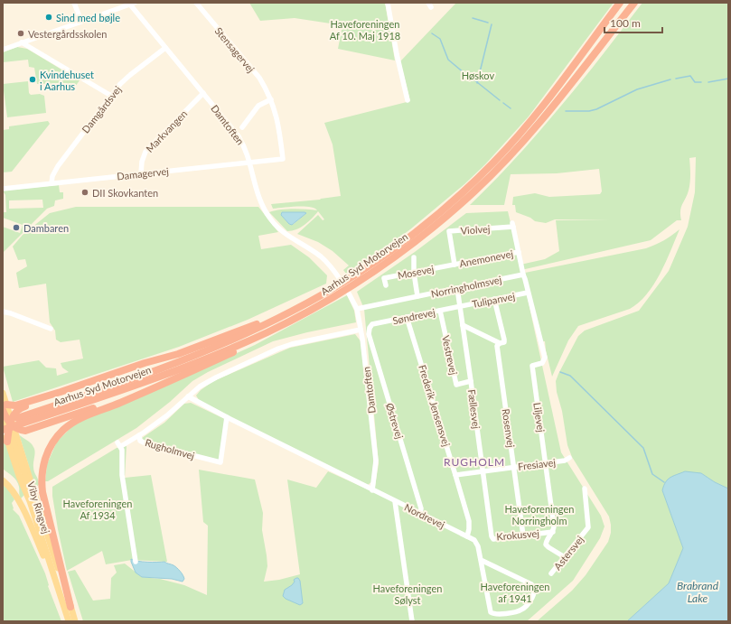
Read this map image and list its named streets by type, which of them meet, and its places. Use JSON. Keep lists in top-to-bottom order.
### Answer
{
  "streets": {
    "highway": ["Aarhus Syd Motorvejen"],
    "main road": ["Viby Ringvej"],
    "street": [
      "Stensagervej",
      "Damgårdsvej",
      "Damtoften",
      "Markvangen",
      "Damagervej",
      "Violvej",
      "Anemonevej",
      "Mosevej",
      "Norringholmsvej",
      "Tulipanvej",
      "Søndrevej",
      "Vestrevej",
      "Frederik Jensensvej",
      "Fællesvej",
      "Liljevej",
      "Østrevej",
      "Rosenvej",
      "Rugholmvej",
      "Fresiavej",
      "Nordrevej",
      "Krokusvej",
      "Astersvej"
    ]
  },
  "crossings": [
    ["Stensagervej", "Damagervej"],
    ["Damgårdsvej", "Damtoften"],
    ["Damgårdsvej", "Damagervej"],
    ["Damtoften", "Markvangen"],
    ["Damtoften", "Damagervej"],
    ["Damtoften", "Norringholmsvej"],
    ["Damtoften", "Rugholmvej"],
    ["Damtoften", "Nordrevej"],
    ["Markvangen", "Damagervej"],
    ["Violvej", "Anemonevej"],
    ["Violvej", "Mosevej"],
    ["Anemonevej", "Mosevej"],
    ["Aarhus Syd Motorvejen", "Viby Ringvej"],
    ["Norringholmsvej", "Fællesvej"],
    ["Norringholmsvej", "Liljevej"],
    ["Tulipanvej", "Søndrevej"],
    ["Tulipanvej", "Fællesvej"],
    ["Tulipanvej", "Liljevej"],
    ["Søndrevej", "Vestrevej"],
    ["Søndrevej", "Frederik Jensensvej"],
    ["Søndrevej", "Fællesvej"],
    ["Søndrevej", "Østrevej"],
    ["Vestrevej", "Fællesvej"],
    ["Frederik Jensensvej", "Fresiavej"],
    ["Frederik Jensensvej", "Nordrevej"],
    ["Fællesvej", "Fresiavej"],
    ["Fællesvej", "Krokusvej"],
    ["Liljevej", "Fresiavej"],
    ["Liljevej", "Krokusvej"],
    ["Liljevej", "Astersvej"],
    ["Østrevej", "Nordrevej"],
    ["Rosenvej", "Fresiavej"],
    ["Rosenvej", "Krokusvej"]
  ],
  "districts": ["RUGHOLM"],
  "water": ["Brabrand Lake"],
  "parks": [
    "Haveforeningen Af 10. Maj 1918",
    "Høskov",
    "Haveforeningen Af 1934",
    "Haveforeningen Norringholm",
    "Haveforeningen af 1941",
    "Haveforeningen Sølyst"
  ],
  "places": [
    "Sind med bøjle",
    "Vestergårdsskolen",
    "Kvindehuset i Aarhus",
    "DII Skovkanten",
    "Dambaren"
  ],
  "scale_bar": "100 m"
}
